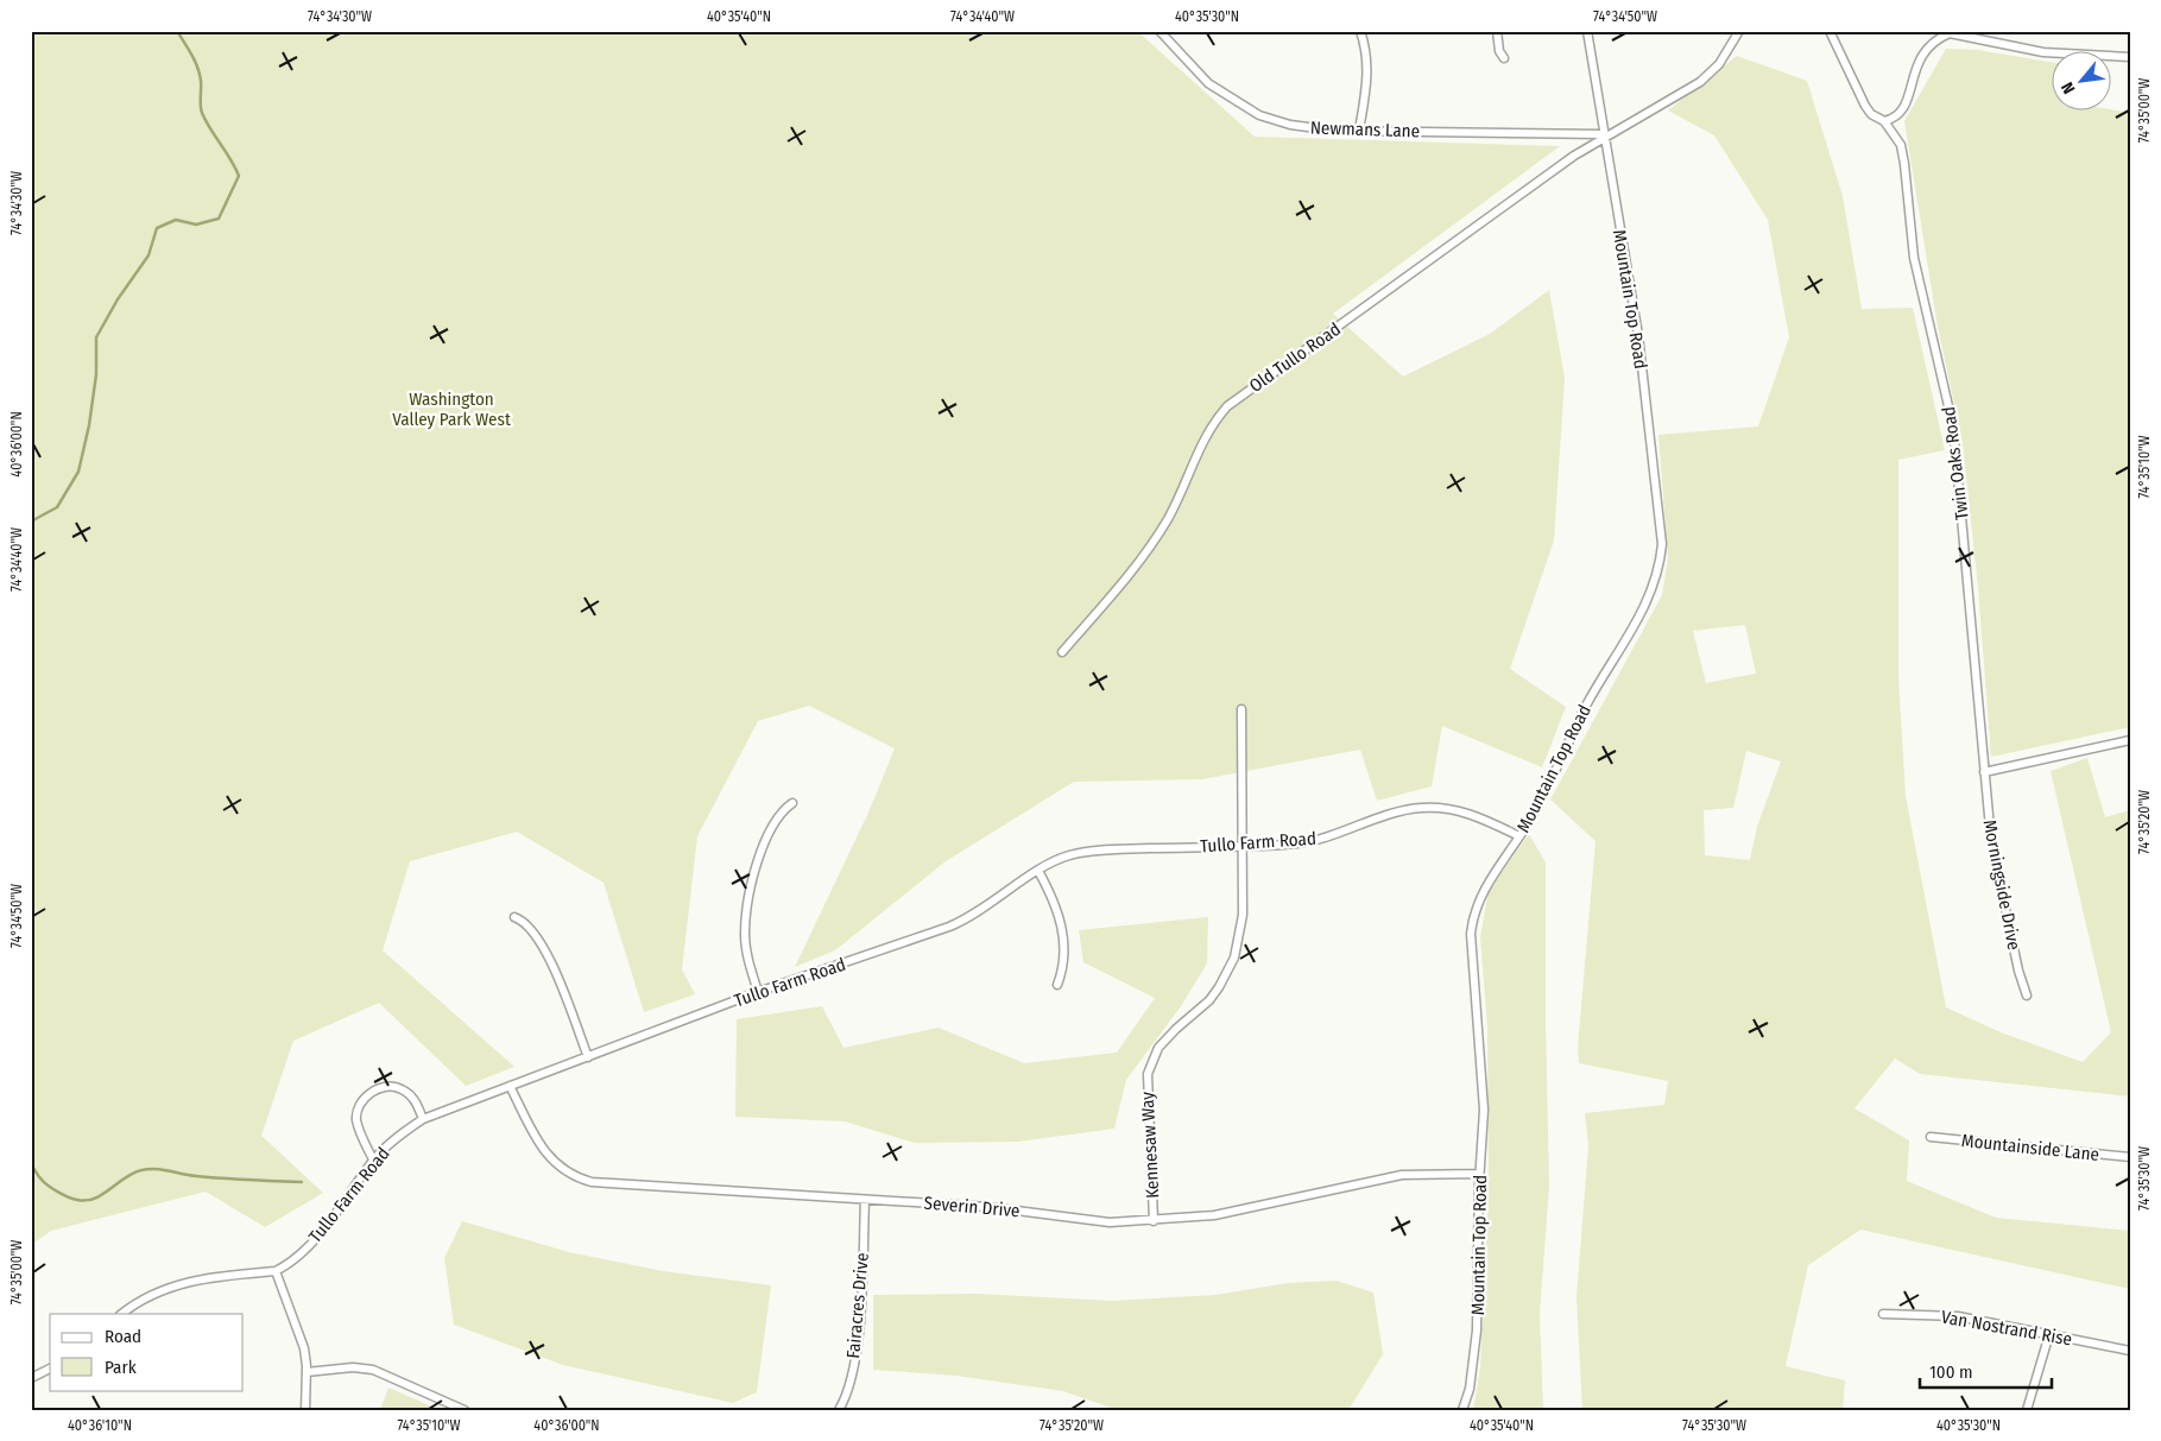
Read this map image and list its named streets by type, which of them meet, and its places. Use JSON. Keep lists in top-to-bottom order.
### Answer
{
  "streets": {
    "street": [
      "Newmans Lane",
      "Mountain Top Road",
      "Old Tullo Road",
      "Twin Oaks Road",
      "Tullo Farm Road",
      "Morningside Drive",
      "Kennesaw Way",
      "Mountainside Lane",
      "Severin Drive",
      "Fairacres Drive",
      "Van Nostrand Rise"
    ]
  },
  "crossings": [
    ["Newmans Lane", "Mountain Top Road"],
    ["Newmans Lane", "Old Tullo Road"],
    ["Mountain Top Road", "Old Tullo Road"],
    ["Mountain Top Road", "Tullo Farm Road"],
    ["Mountain Top Road", "Severin Drive"],
    ["Twin Oaks Road", "Morningside Drive"],
    ["Tullo Farm Road", "Kennesaw Way"],
    ["Tullo Farm Road", "Severin Drive"],
    ["Kennesaw Way", "Severin Drive"],
    ["Severin Drive", "Fairacres Drive"]
  ],
  "parks": ["Washington Valley Park West"],
  "legend": ["Road", "Park"],
  "scale_bar": "100 m",
  "north": "bottom left",
  "coordinates": [
    "74°34'30\"W",
    "40°35'40\"N",
    "74°34'40\"W",
    "40°35'30\"N",
    "74°34'50\"W",
    "74°35'00\"W",
    "40°36'00\"N",
    "74°35'10\"W",
    "74°35'20\"W",
    "74°35'30\"W",
    "40°36'10\"N"
  ]
}
